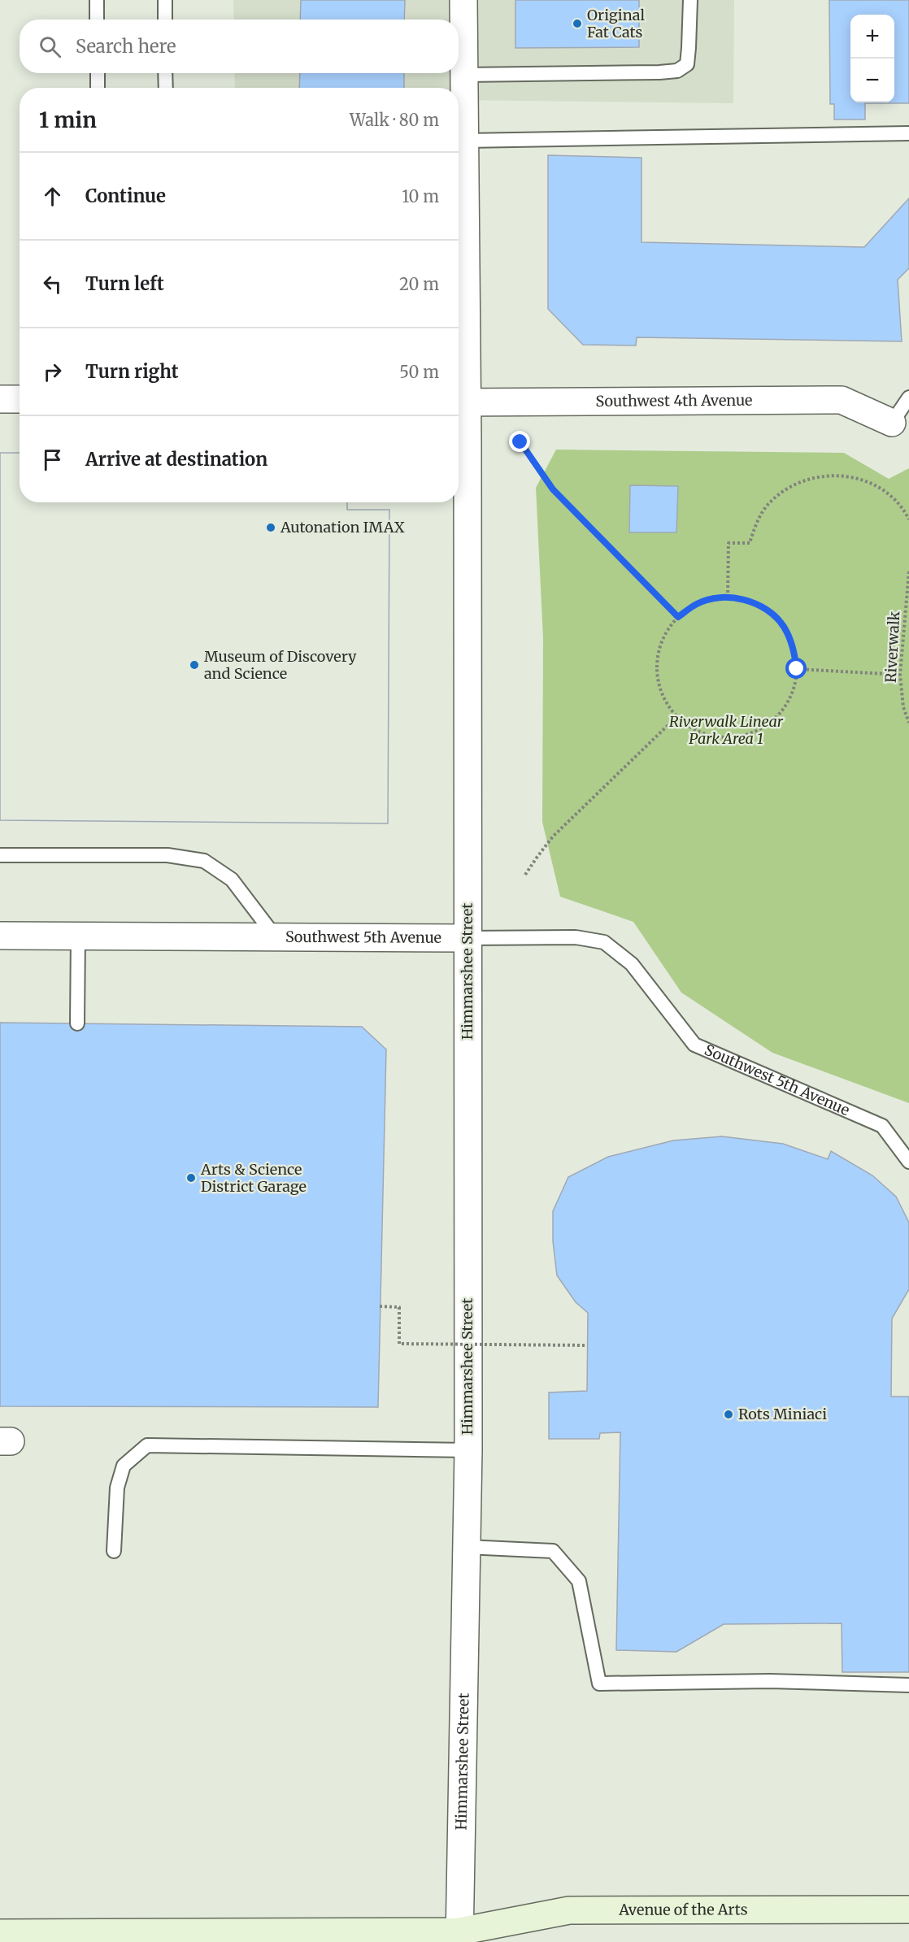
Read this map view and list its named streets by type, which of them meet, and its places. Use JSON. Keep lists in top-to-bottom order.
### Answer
{
  "streets": {
    "main road": ["Avenue of the Arts"],
    "street": ["Southwest 4th Avenue", "Southwest 5th Avenue", "Himmarshee Street"],
    "path": ["Riverwalk"]
  },
  "crossings": [
    ["Southwest 4th Avenue", "Himmarshee Street"],
    ["Southwest 5th Avenue", "Himmarshee Street"],
    ["Himmarshee Street", "Avenue of the Arts"]
  ],
  "parks": ["Riverwalk Linear Park Area 1"],
  "places": [
    "Original Fat Cats",
    "Autonation IMAX",
    "Museum of Discovery and Science",
    "Arts & Science District Garage",
    "Rots Miniaci"
  ],
  "page": {
    "map_buttons": ["+", "−"],
    "search": "Search here",
    "heading": ["1 min", "Walk · 80 m"],
    "list": [
      ["Continue", "10 m"],
      ["Turn left", "20 m"],
      ["Turn right", "50 m"],
      "Arrive at destination"
    ]
  }
}
